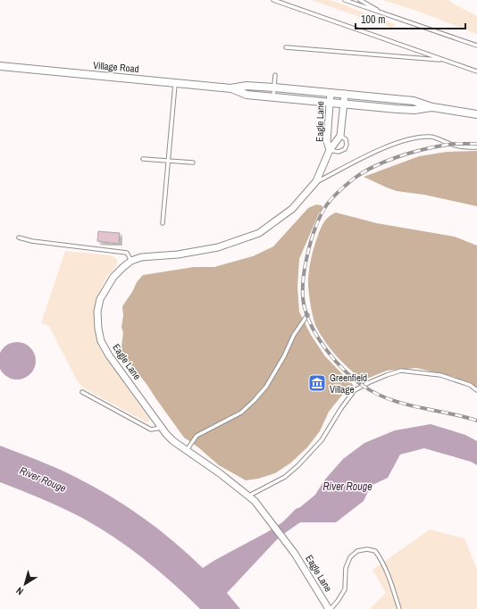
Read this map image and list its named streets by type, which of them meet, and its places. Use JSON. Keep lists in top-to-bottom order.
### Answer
{
  "streets": {
    "street": ["Village Road", "Eagle Lane"]
  },
  "crossings": [
    ["Village Road", "Eagle Lane"]
  ],
  "water": ["River Rouge"],
  "places": {
    "museum": ["Greenfield Village"]
  },
  "scale_bar": "100 m",
  "north": "bottom left"
}
